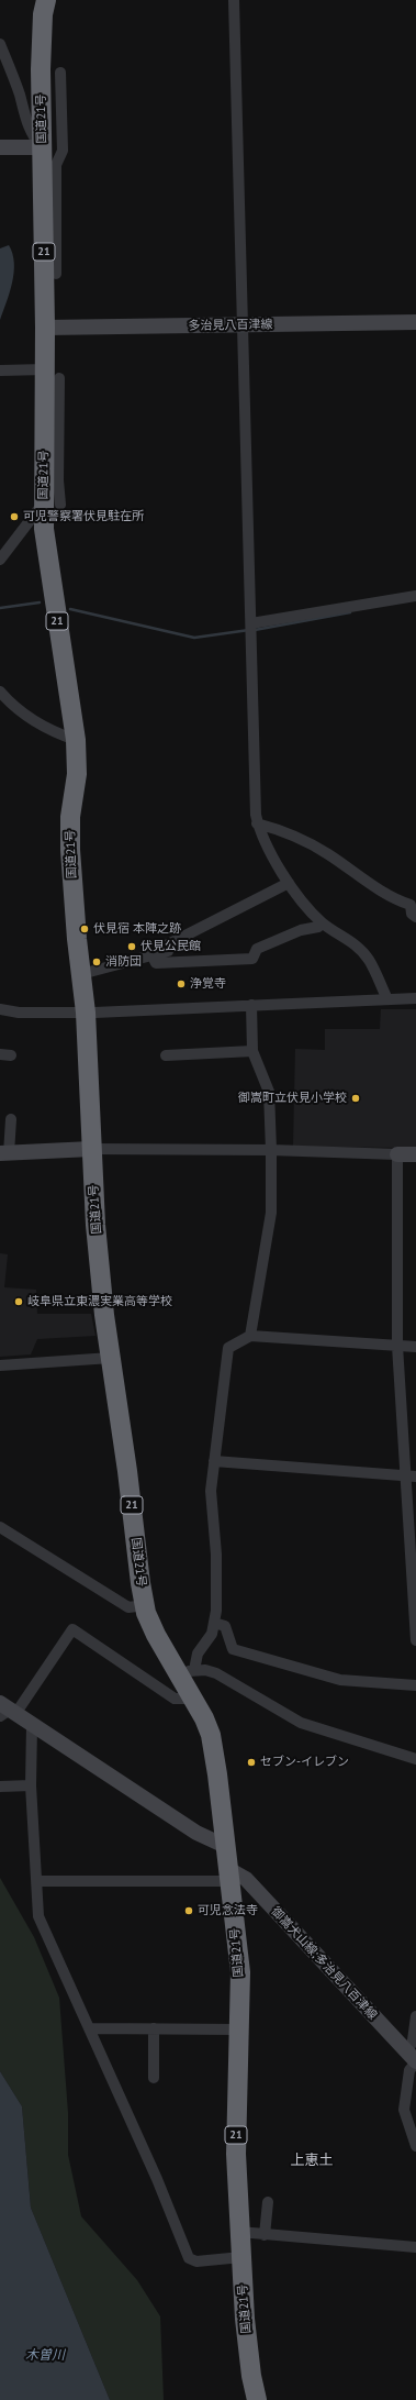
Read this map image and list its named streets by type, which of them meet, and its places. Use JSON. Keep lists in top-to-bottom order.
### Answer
{
  "streets": {
    "highway": ["国道21号", "21"],
    "main road": ["多治見八百津線", "御嵩犬山線;多治見八百津線"]
  },
  "crossings": [
    ["国道21号", "多治見八百津線"],
    ["国道21号", "御嵩犬山線;多治見八百津線"]
  ],
  "districts": ["上恵土"],
  "water": ["木曽川"],
  "places": [
    "可児警察署伏見駐在所",
    "伏見宿 本陣之跡",
    "伏見公民館",
    "消防団",
    "浄覚寺",
    "御嵩町立伏見小学校",
    "岐阜県立東濃実業高等学校",
    "セブン-イレブン",
    "可児念法寺"
  ]
}
